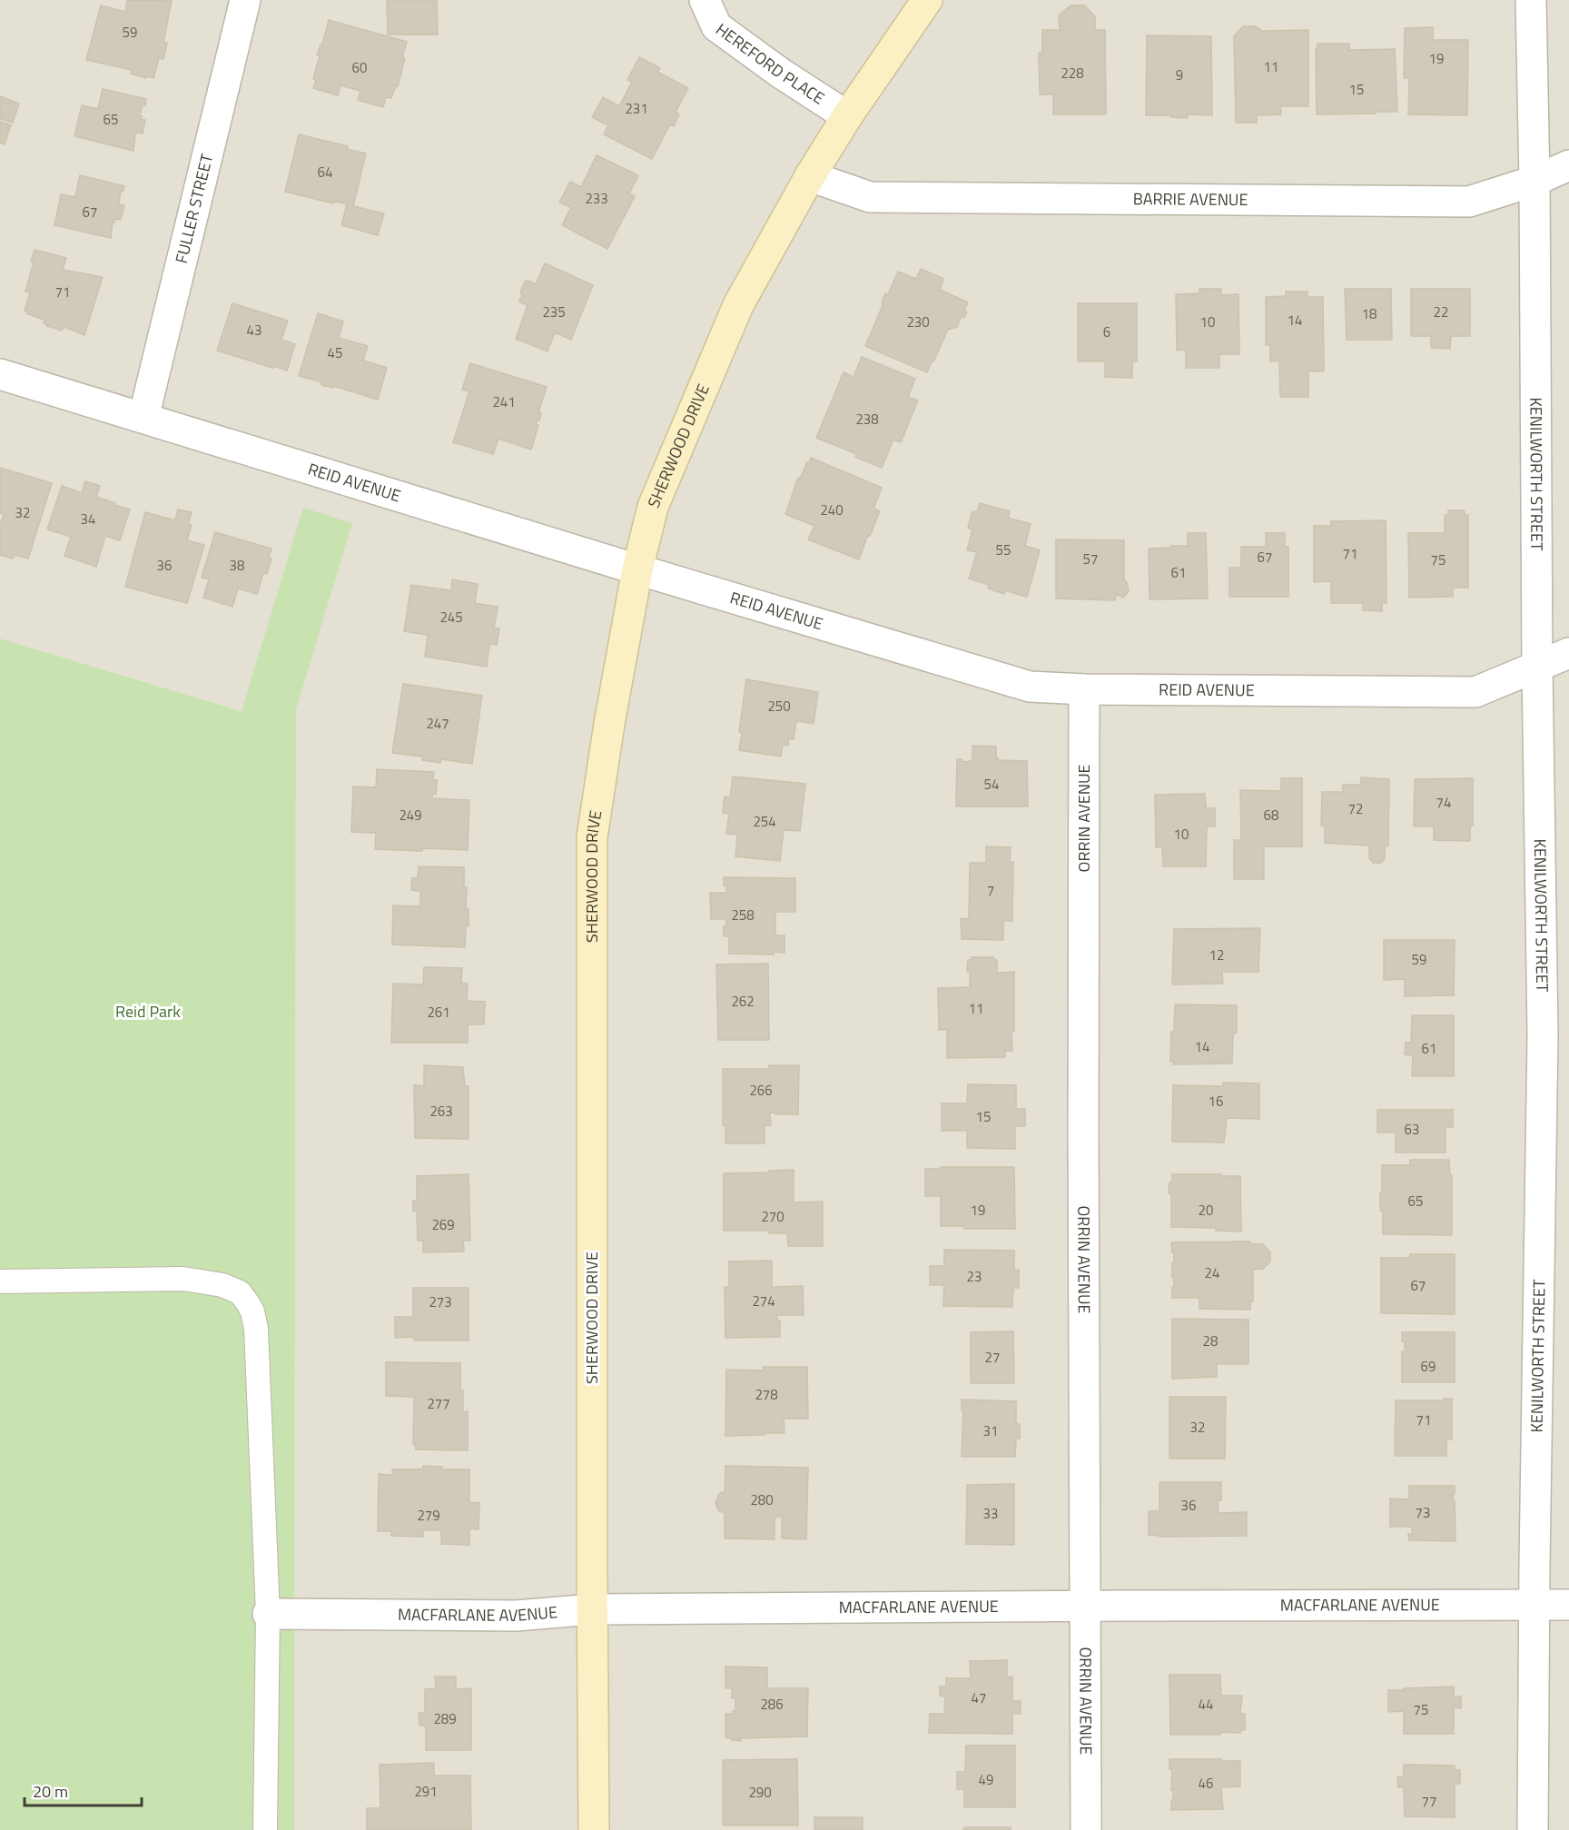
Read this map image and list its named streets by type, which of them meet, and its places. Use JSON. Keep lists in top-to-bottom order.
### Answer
{
  "streets": {
    "street": [
      "HEREFORD PLACE",
      "BARRIE AVENUE",
      "FULLER STREET",
      "SHERWOOD DRIVE",
      "KENILWORTH STREET",
      "REID AVENUE",
      "ORRIN AVENUE",
      "MACFARLANE AVENUE"
    ]
  },
  "crossings": [
    ["HEREFORD PLACE", "SHERWOOD DRIVE"],
    ["BARRIE AVENUE", "SHERWOOD DRIVE"],
    ["BARRIE AVENUE", "KENILWORTH STREET"],
    ["FULLER STREET", "REID AVENUE"],
    ["SHERWOOD DRIVE", "REID AVENUE"],
    ["SHERWOOD DRIVE", "MACFARLANE AVENUE"],
    ["KENILWORTH STREET", "REID AVENUE"],
    ["KENILWORTH STREET", "MACFARLANE AVENUE"],
    ["REID AVENUE", "ORRIN AVENUE"],
    ["ORRIN AVENUE", "MACFARLANE AVENUE"]
  ],
  "parks": ["Reid Park"],
  "house_numbers": [
    "59",
    "19",
    "11",
    "60",
    "228",
    "9",
    "15",
    "231",
    "65",
    "64",
    "233",
    "67",
    "71",
    "235",
    "22",
    "18",
    "14",
    "230",
    "10",
    "43",
    "6",
    "45",
    "241",
    "238",
    "240",
    "32",
    "34",
    "55",
    "71",
    "67",
    "57",
    "75",
    "36",
    "38",
    "61",
    "245",
    "250",
    "247",
    "54",
    "74",
    "72",
    "249",
    "68",
    "254",
    "10",
    "7",
    "258",
    "12",
    "59",
    "262",
    "11",
    "261",
    "14",
    "61",
    "266",
    "16",
    "263",
    "15",
    "63",
    "65",
    "19",
    "20",
    "270",
    "269",
    "24",
    "23",
    "67",
    "274",
    "273",
    "28",
    "27",
    "69",
    "278",
    "277",
    "71",
    "32",
    "31",
    "280",
    "36",
    "73",
    "33",
    "279",
    "47",
    "286",
    "44",
    "75",
    "289",
    "49",
    "46",
    "291",
    "290",
    "77"
  ],
  "scale_bar": "20 m"
}
